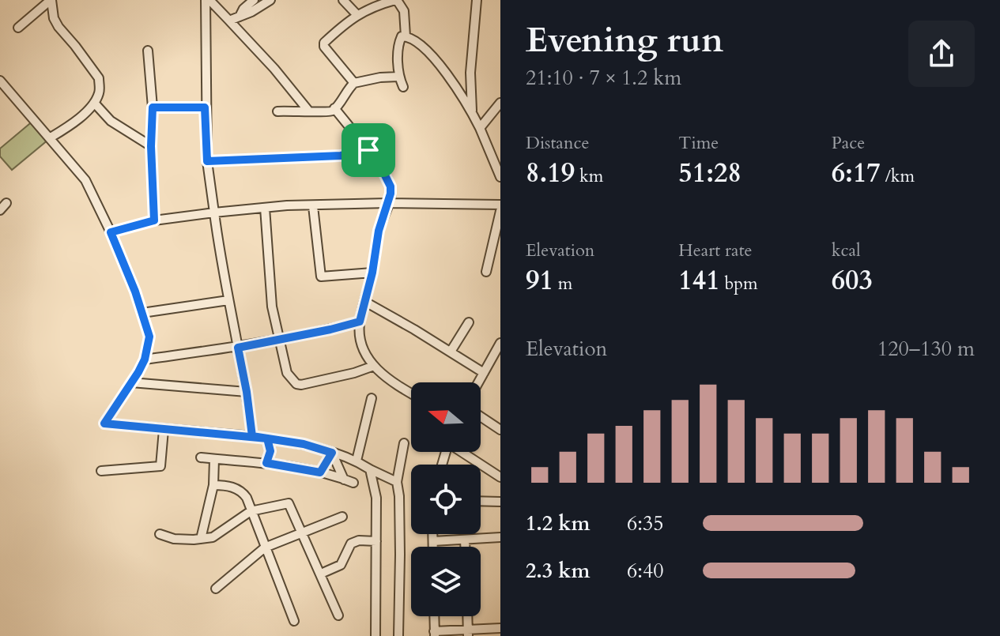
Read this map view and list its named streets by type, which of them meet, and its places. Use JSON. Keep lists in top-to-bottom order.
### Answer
{
  "north": "left",
  "page": {
    "heading": ["Evening run", "21:10 · 7 × 1.2 km"],
    "stats": [
      ["Distance", "8.19 km"],
      ["Time", "51:28"],
      ["Pace", "6:17 /km"],
      ["Elevation", "91 m"],
      ["Heart rate", "141 bpm"],
      ["kcal", "603"]
    ],
    "chart": ["Elevation", "120–130 m"],
    "list": [
      {
        "name": "1.2 km",
        "note": "6:35"
      },
      {
        "name": "2.3 km",
        "note": "6:40"
      }
    ]
  }
}
